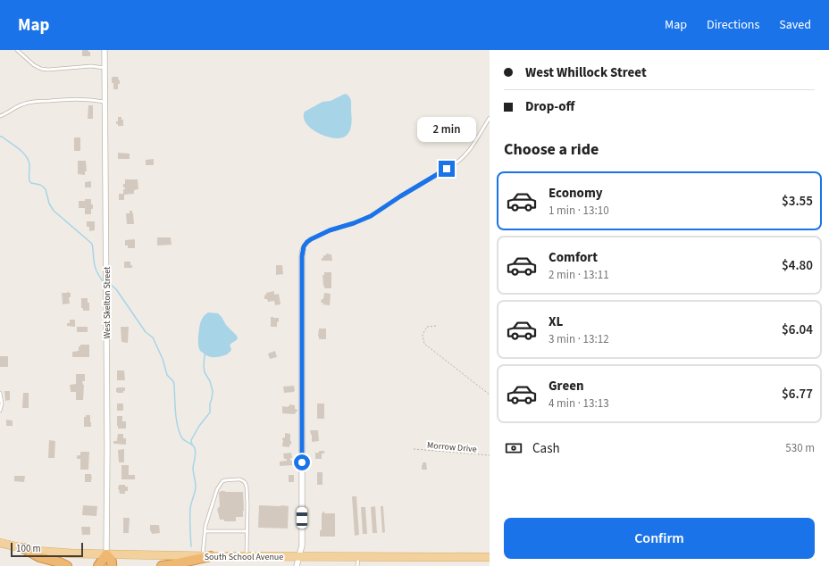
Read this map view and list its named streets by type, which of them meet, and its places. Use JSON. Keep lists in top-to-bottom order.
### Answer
{
  "streets": {
    "main road": ["South School Avenue"],
    "street": ["West Skelton Street"],
    "path": ["Morrow Drive"]
  },
  "crossings": [
    ["West Skelton Street", "South School Avenue"]
  ],
  "scale_bar": "100 m",
  "page": {
    "header": "Map",
    "nav": ["Map", "Directions", "Saved"],
    "banner": ["West Whillock Street", "Drop-off"],
    "bubble": "2 min",
    "heading": "Choose a ride",
    "list": [
      {
        "name": "Economy",
        "note": "1 min · 13:10",
        "value": "$3.55"
      },
      {
        "name": "Comfort",
        "note": "2 min · 13:11",
        "value": "$4.80"
      },
      {
        "name": "XL",
        "note": "3 min · 13:12",
        "value": "$6.04"
      },
      {
        "name": "Green",
        "note": "4 min · 13:13",
        "value": "$6.77"
      }
    ],
    "pay": ["Cash", "530 m"],
    "buttons": "Confirm",
    "scale": "100 m"
  }
}
